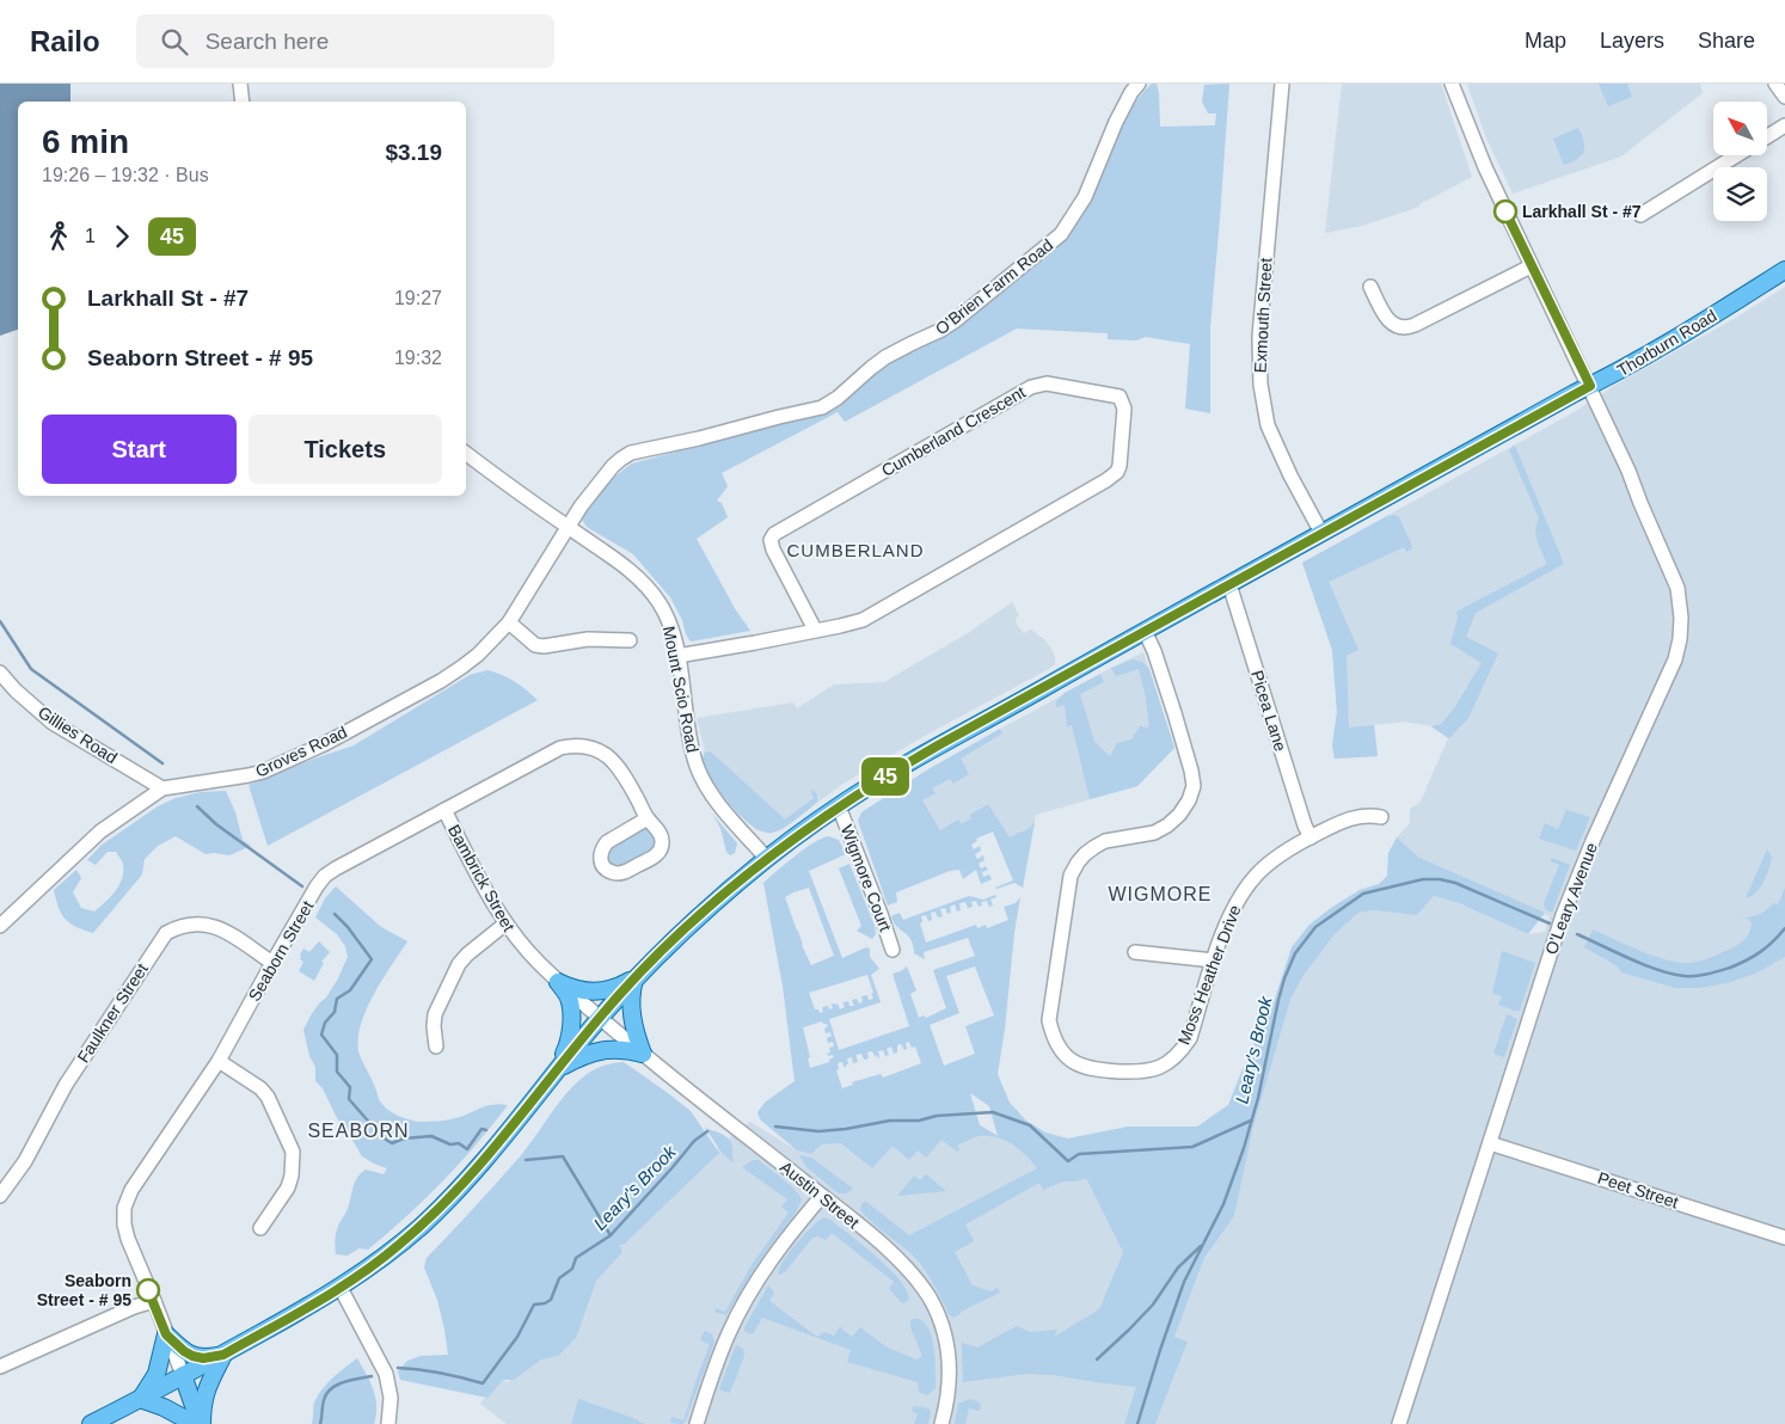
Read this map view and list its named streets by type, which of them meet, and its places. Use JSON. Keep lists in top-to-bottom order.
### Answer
{
  "streets": {
    "main road": ["Thorburn Road"],
    "street": [
      "O'Brien Farm Road",
      "Exmouth Street",
      "Cumberland Crescent",
      "Mount Scio Road",
      "Picea Lane",
      "Gillies Road",
      "Groves Road",
      "Bambrick Street",
      "Wigmore Court",
      "O'Leary Avenue",
      "Seaborn Street",
      "Moss Heather Drive",
      "Faulkner Street",
      "Peet Street",
      "Austin Street"
    ]
  },
  "crossings": [
    ["O'Brien Farm Road", "Mount Scio Road"],
    ["O'Brien Farm Road", "Groves Road"],
    ["Exmouth Street", "Thorburn Road"],
    ["Thorburn Road", "Mount Scio Road"],
    ["Thorburn Road", "Picea Lane"],
    ["Thorburn Road", "Bambrick Street"],
    ["Thorburn Road", "Wigmore Court"],
    ["Thorburn Road", "O'Leary Avenue"],
    ["Thorburn Road", "Seaborn Street"],
    ["Thorburn Road", "Moss Heather Drive"],
    ["Thorburn Road", "Austin Street"],
    ["Cumberland Crescent", "Mount Scio Road"],
    ["Mount Scio Road", "Groves Road"],
    ["Picea Lane", "Moss Heather Drive"],
    ["Gillies Road", "Groves Road"],
    ["Bambrick Street", "Seaborn Street"],
    ["Bambrick Street", "Austin Street"],
    ["O'Leary Avenue", "Peet Street"],
    ["Seaborn Street", "Faulkner Street"]
  ],
  "districts": ["CUMBERLAND", "WIGMORE", "SEABORN"],
  "water": ["Leary's Brook"],
  "places": ["Larkhall St - #7", "Seaborn Street - # 95"],
  "lines": ["bus line 45"],
  "north": "top left",
  "page": {
    "header": "Railo",
    "search": "Search here",
    "nav": ["Map", "Layers", "Share"],
    "on_map": "45",
    "heading": ["6 min", "19:26 – 19:32 · Bus", "$3.19"],
    "legs": ["1", "45"],
    "list": [
      {
        "name": "Larkhall St - #7",
        "value": "19:27"
      },
      {
        "name": "Seaborn Street - # 95",
        "value": "19:32"
      }
    ],
    "buttons": ["Start", "Tickets"]
  }
}
